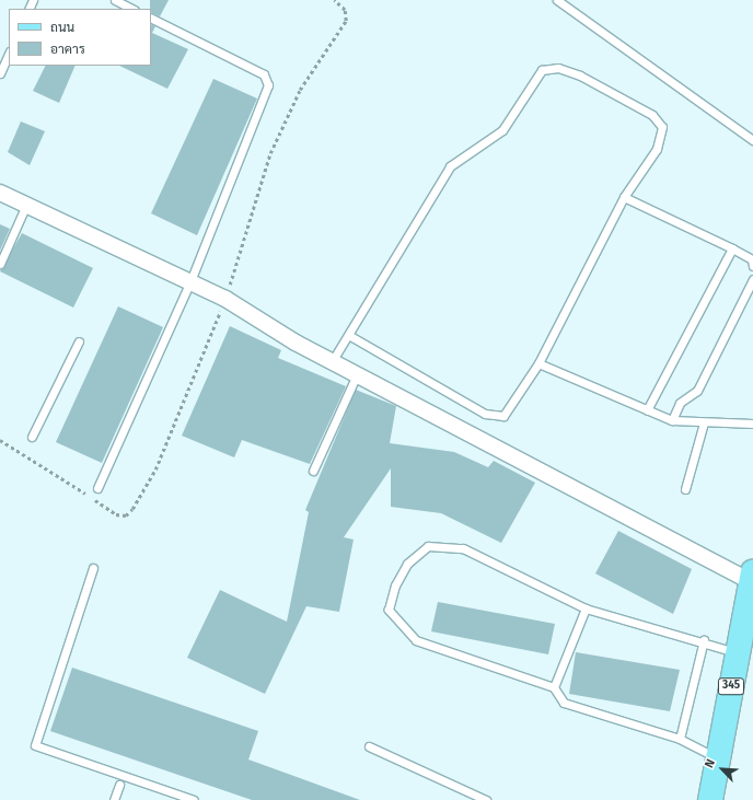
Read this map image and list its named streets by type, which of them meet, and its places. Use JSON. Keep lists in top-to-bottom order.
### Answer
{
  "streets": {
    "main road": ["345"]
  },
  "legend": ["ถนน", "อาคาร"],
  "north": "top left"
}
